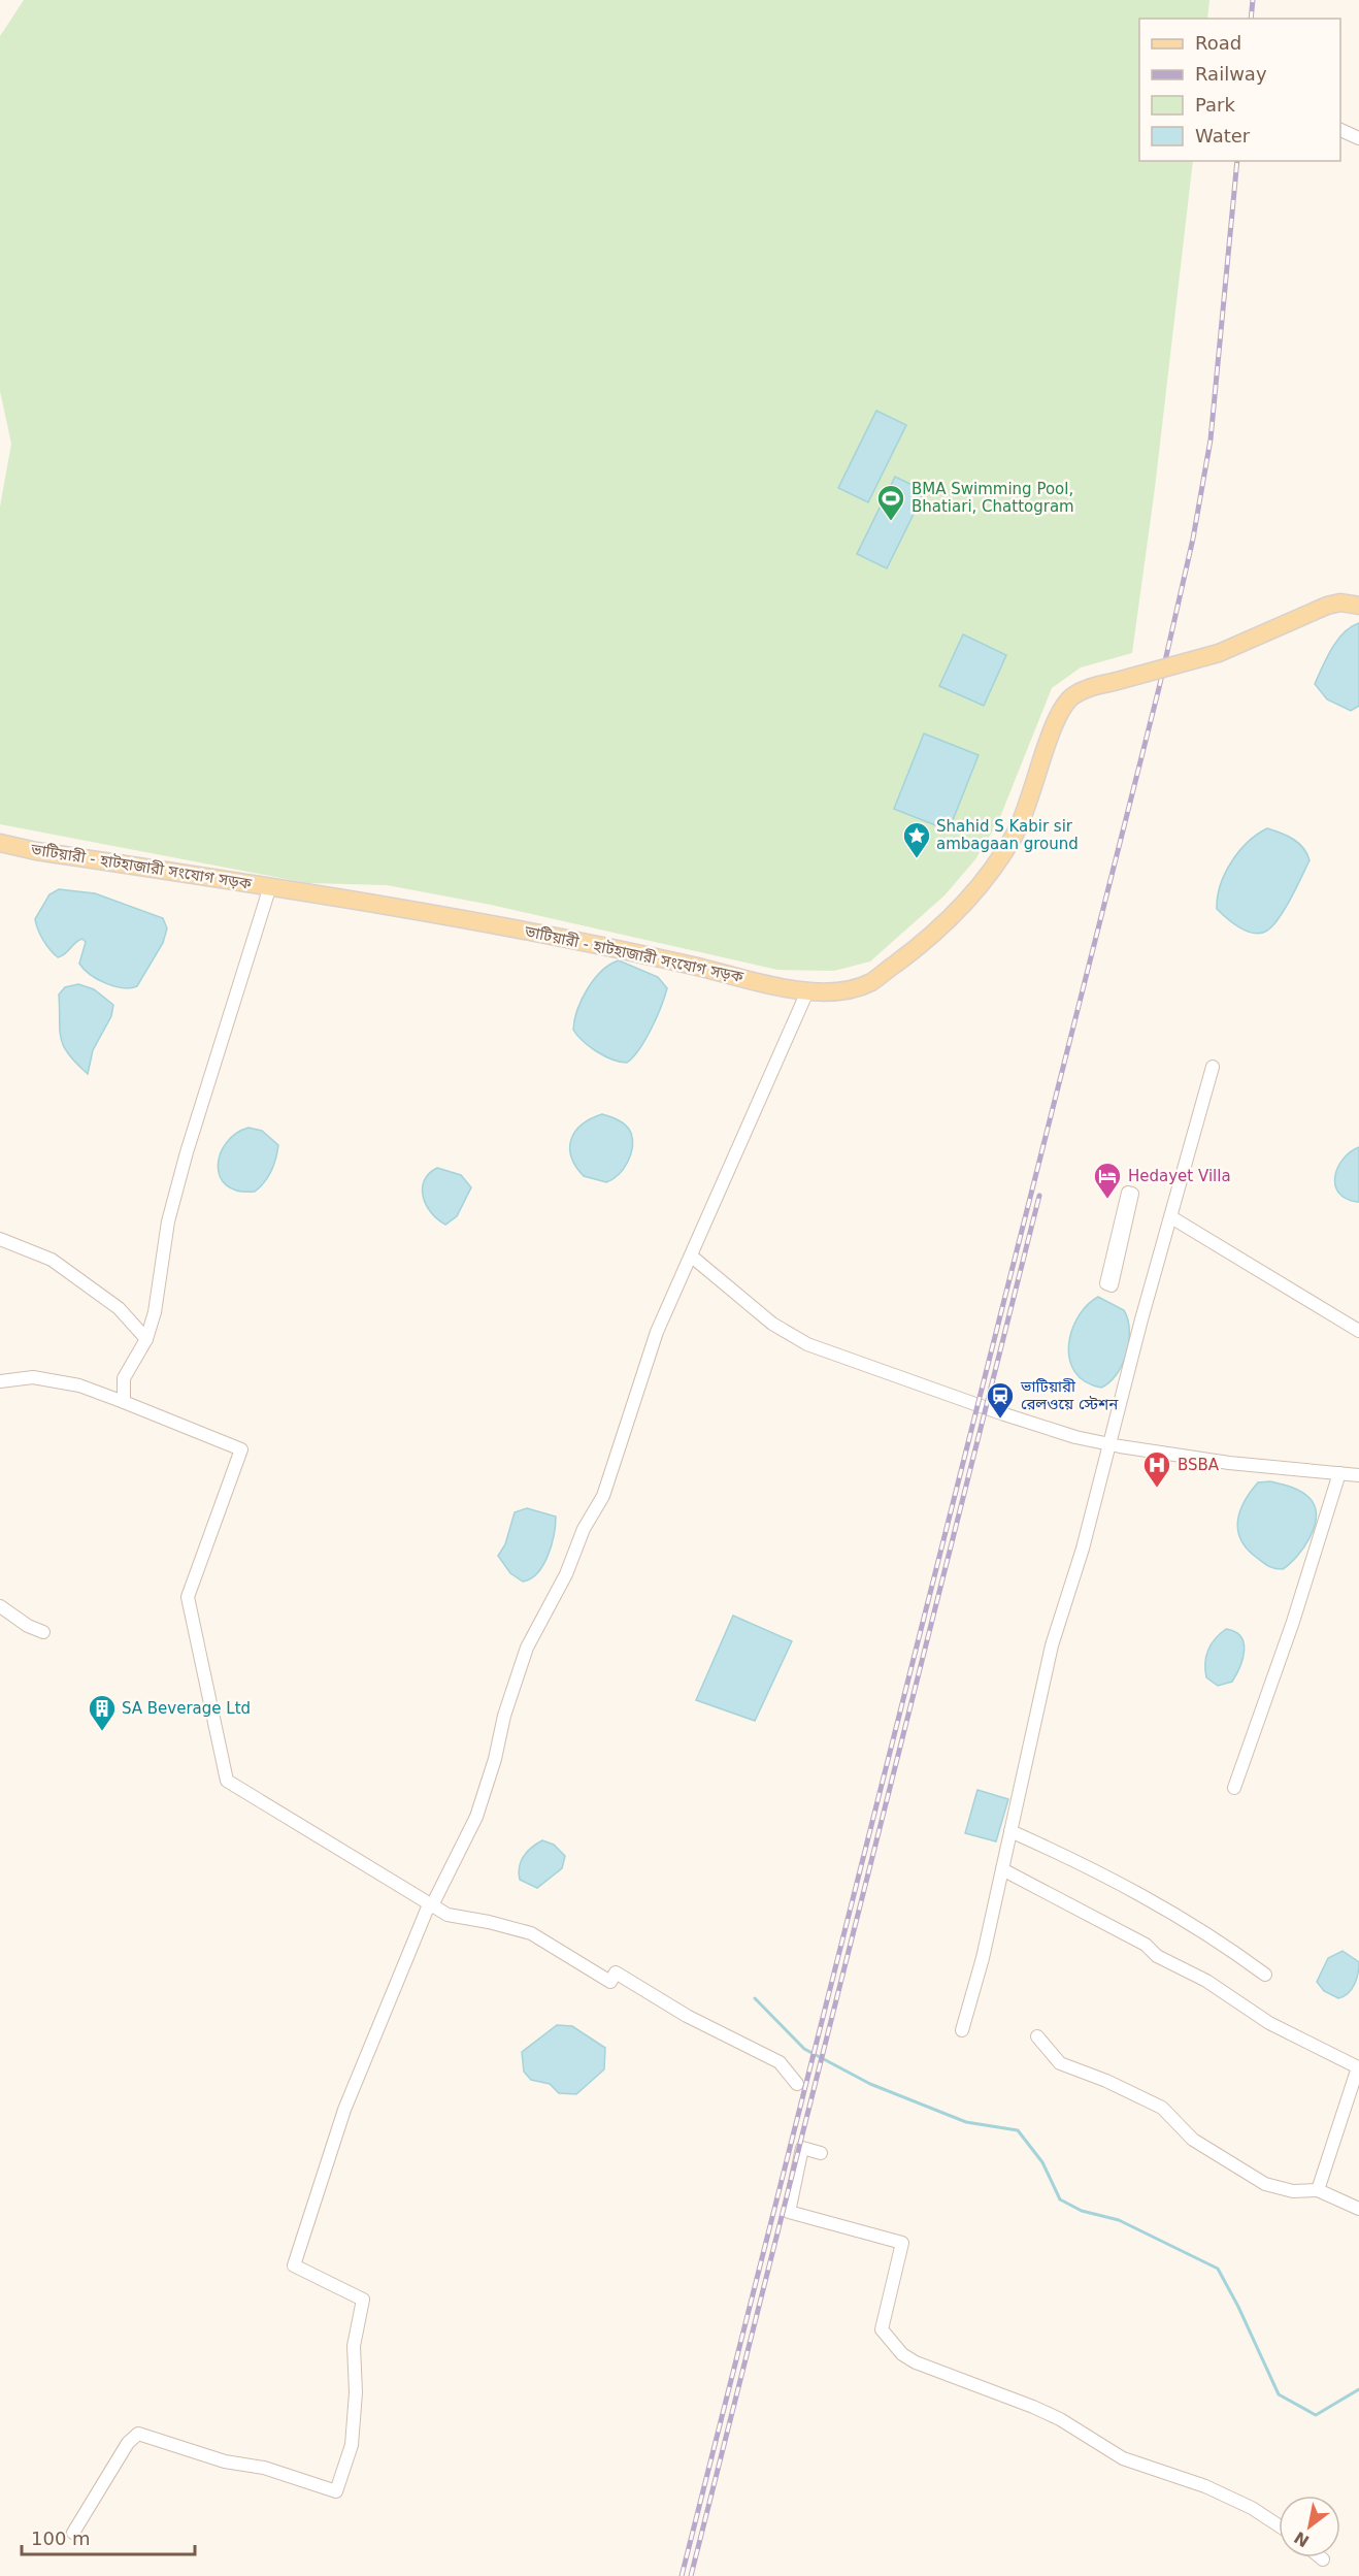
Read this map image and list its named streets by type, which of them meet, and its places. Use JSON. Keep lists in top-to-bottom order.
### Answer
{
  "streets": {
    "main road": ["ভাটিয়ারী - হাটহাজারী সংযোগ সড়ক"]
  },
  "places": {
    "sports": ["BMA Swimming Pool, Bhatiari, Chattogram"],
    "place": ["Shahid S Kabir sir ambagaan ground"],
    "hotel": ["Hedayet Villa"],
    "station": ["ভাটিয়ারী রেলওয়ে স্টেশন"],
    "hospital": ["BSBA"],
    "building": ["SA Beverage Ltd"]
  },
  "legend": [
    "Road",
    "Railway",
    "Park",
    "Water"
  ],
  "scale_bar": "100 m",
  "north": "bottom left"
}
